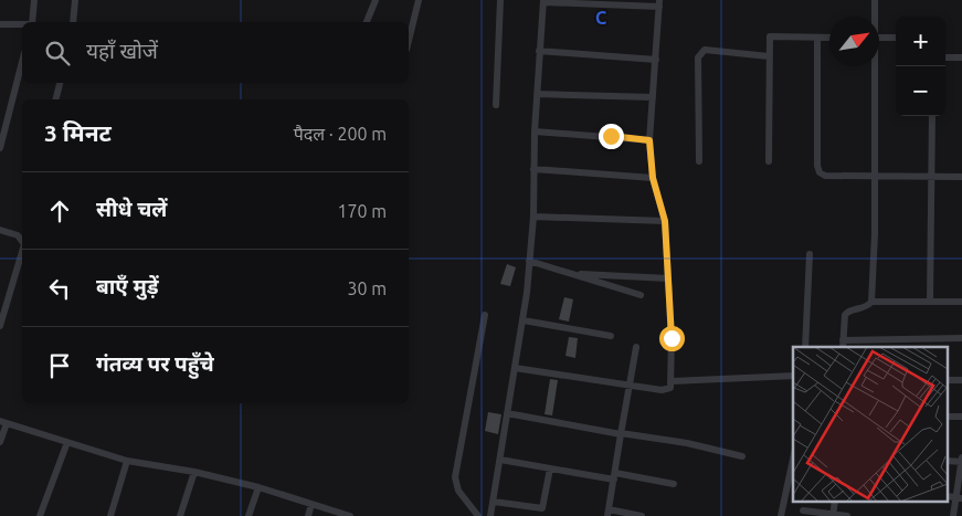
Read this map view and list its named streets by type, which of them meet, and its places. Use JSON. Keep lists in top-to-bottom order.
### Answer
{
  "north": "top right",
  "page": {
    "map_buttons": ["+", "−"],
    "search": "यहाँ खोजें",
    "heading": ["3 मिनट", "पैदल · 200 m"],
    "list": [
      ["सीधे चलें", "170 m"],
      ["बाएँ मुड़ें", "30 m"],
      "गंतव्य पर पहुँचे"
    ]
  },
  "grid": {
    "columns": ["C"]
  }
}
